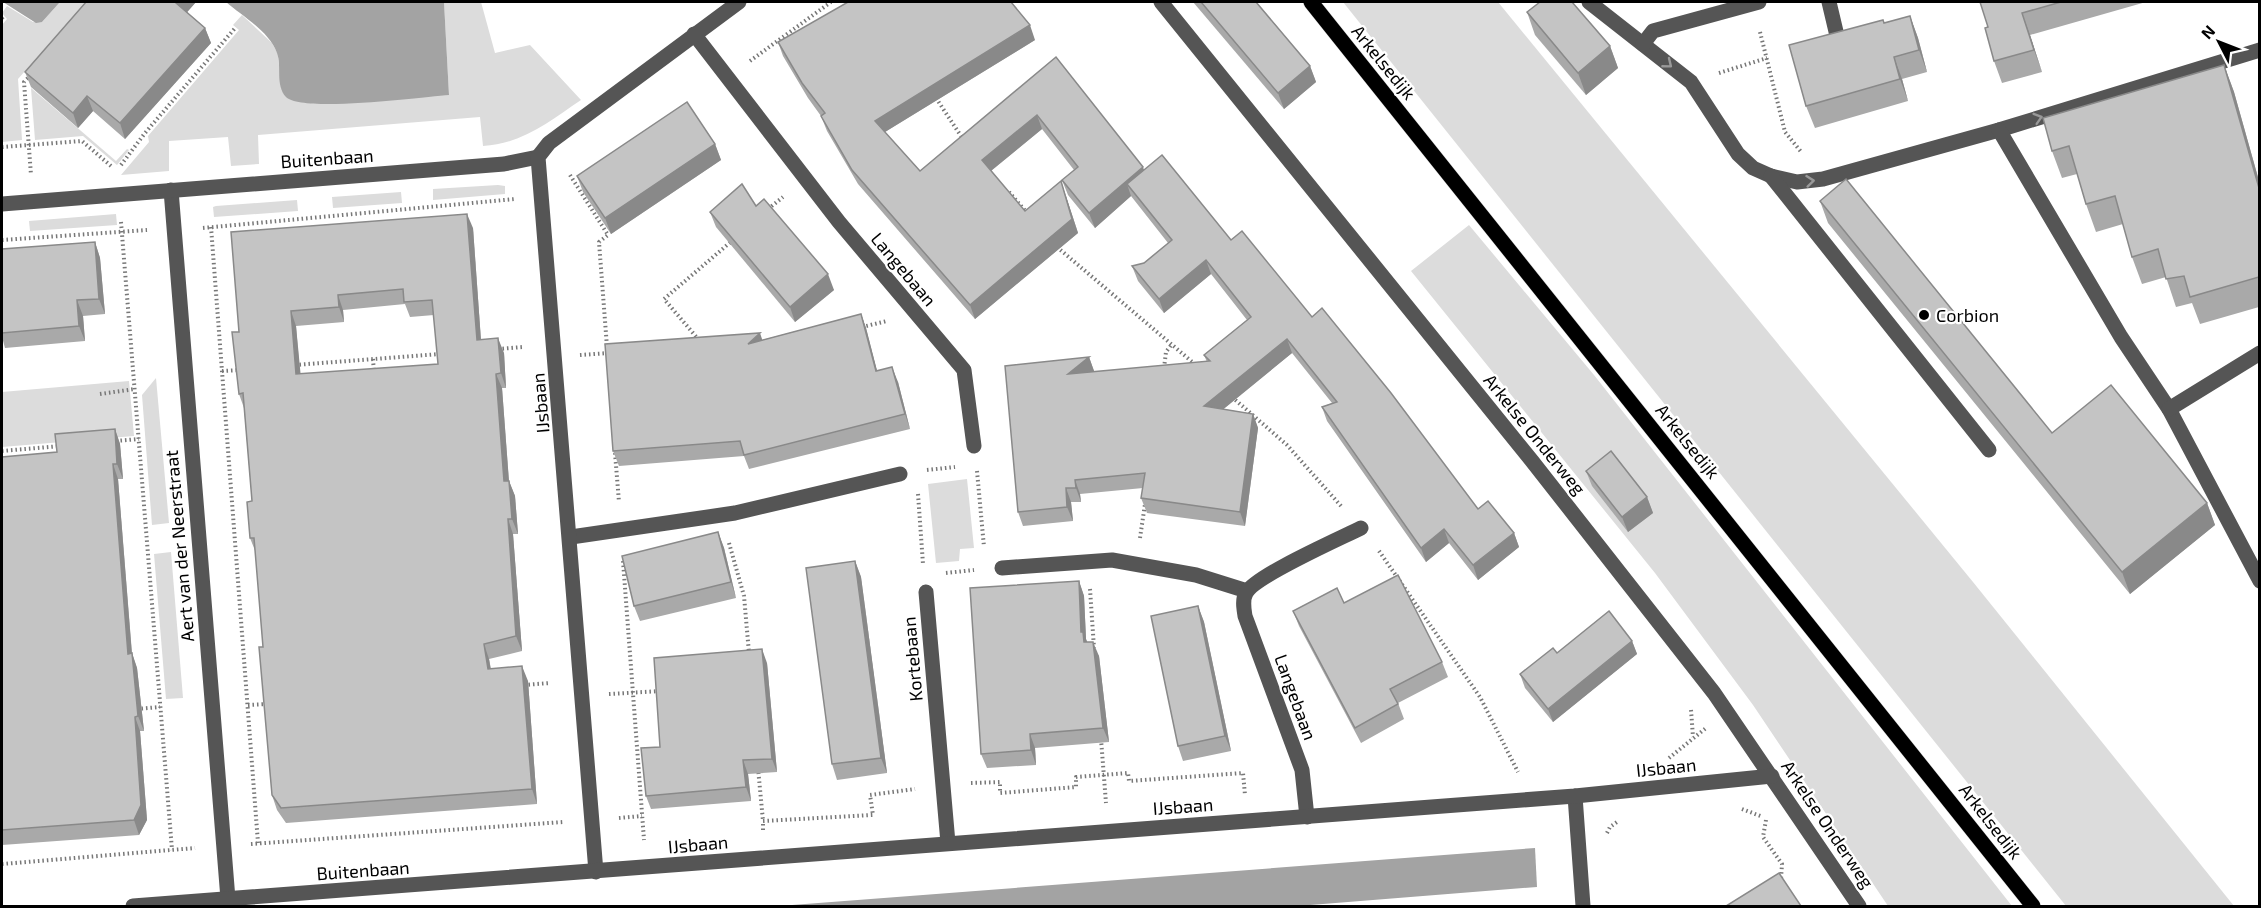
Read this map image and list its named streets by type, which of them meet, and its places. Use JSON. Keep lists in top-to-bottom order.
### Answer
{
  "streets": {
    "main road": ["Arkelsedijk"],
    "street": [
      "Buitenbaan",
      "Langebaan",
      "IJsbaan",
      "Arkelse Onderweg",
      "Aert van der Neerstraat",
      "Kortebaan"
    ]
  },
  "crossings": [
    ["Buitenbaan", "IJsbaan"],
    ["Buitenbaan", "Aert van der Neerstraat"],
    ["Langebaan", "IJsbaan"],
    ["IJsbaan", "Arkelse Onderweg"],
    ["IJsbaan", "Kortebaan"]
  ],
  "places": ["Corbion"],
  "north": "top left"
}
